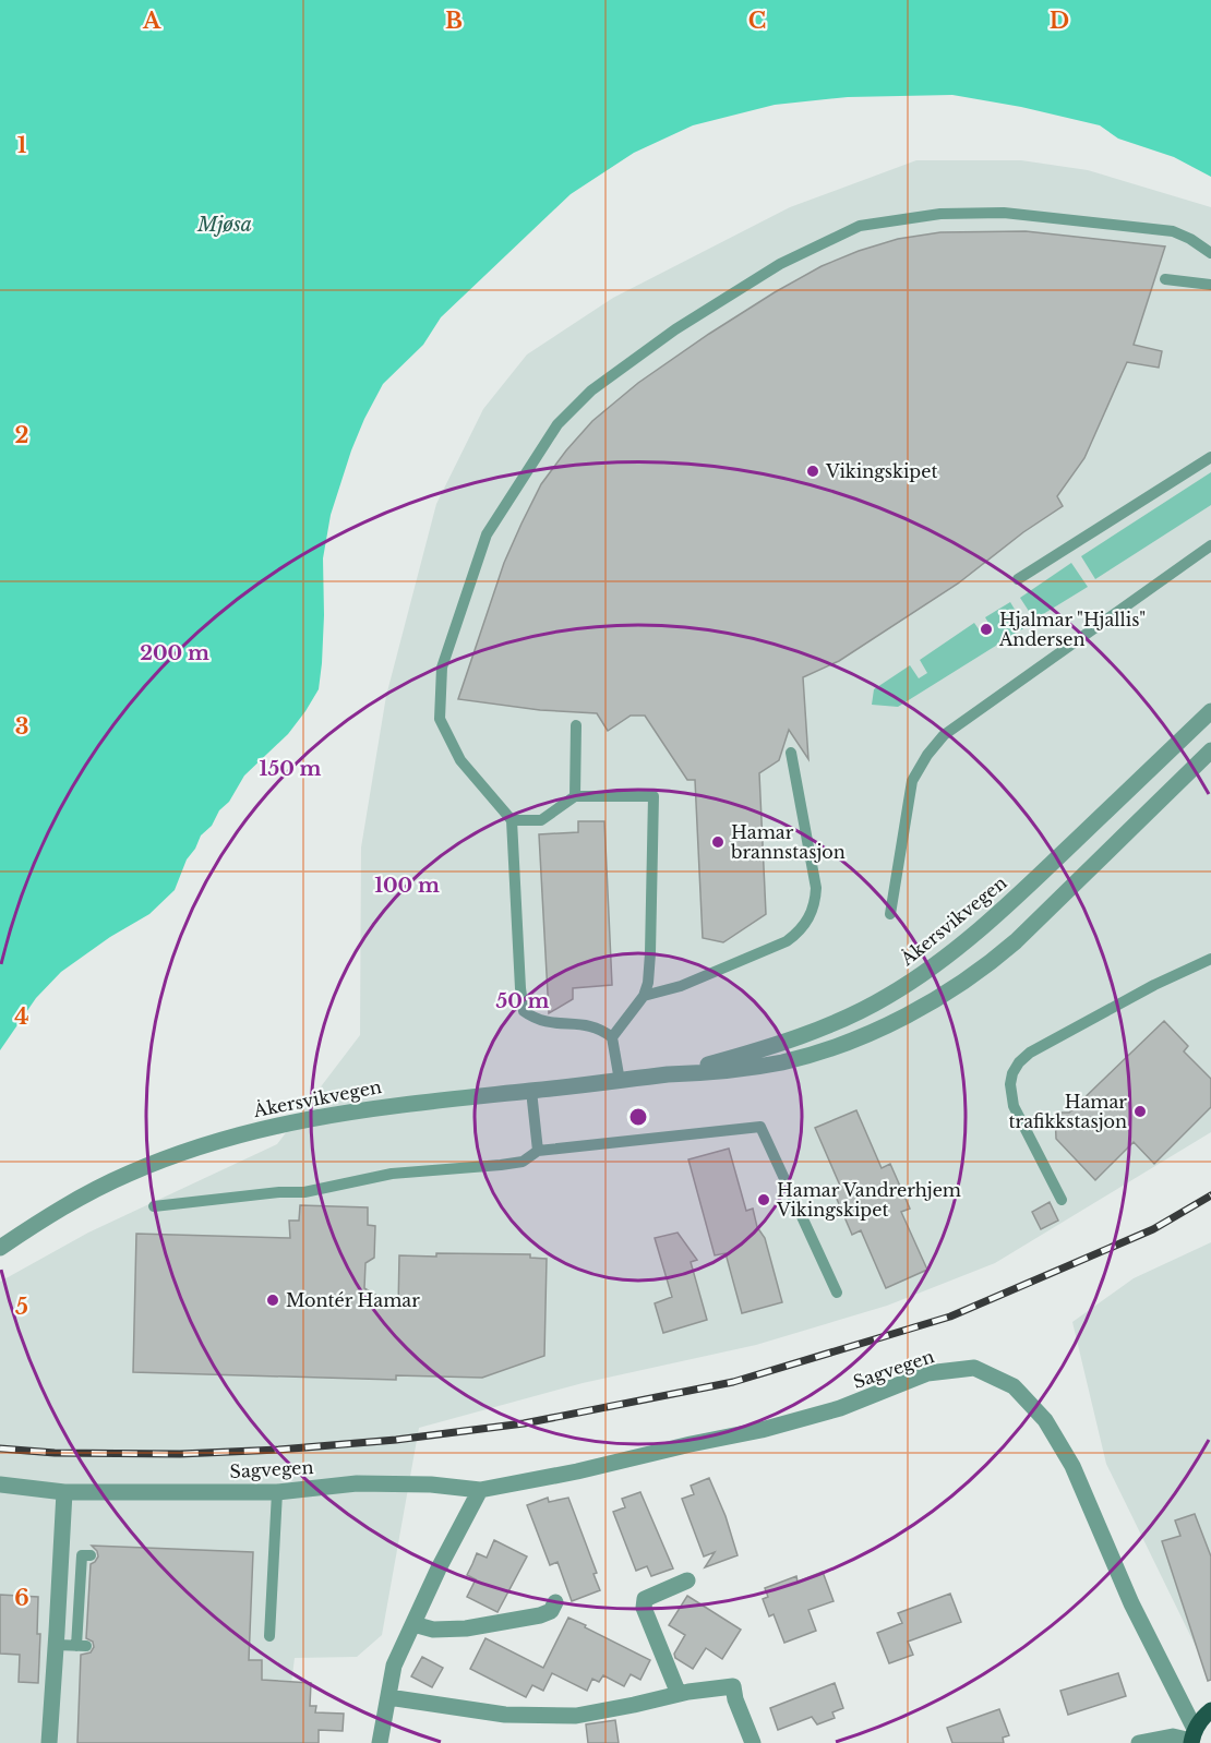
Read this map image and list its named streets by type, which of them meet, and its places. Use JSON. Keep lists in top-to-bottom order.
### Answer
{
  "streets": {
    "street": ["Åkersvikvegen", "Sagvegen"]
  },
  "water": ["Mjøsa"],
  "places": [
    "Vikingskipet",
    "Hjalmar \"Hjallis\" Andersen",
    "Hamar brannstasjon",
    "Hamar trafikkstasjon",
    "Hamar Vandrerhjem Vikingskipet",
    "Montér Hamar"
  ],
  "grid": {
    "columns": [
      "A",
      "B",
      "C",
      "D"
    ],
    "rows": [
      "1",
      "2",
      "3",
      "4",
      "5",
      "6"
    ]
  },
  "rings": [
    "200 m",
    "150 m",
    "100 m",
    "50 m"
  ]
}
